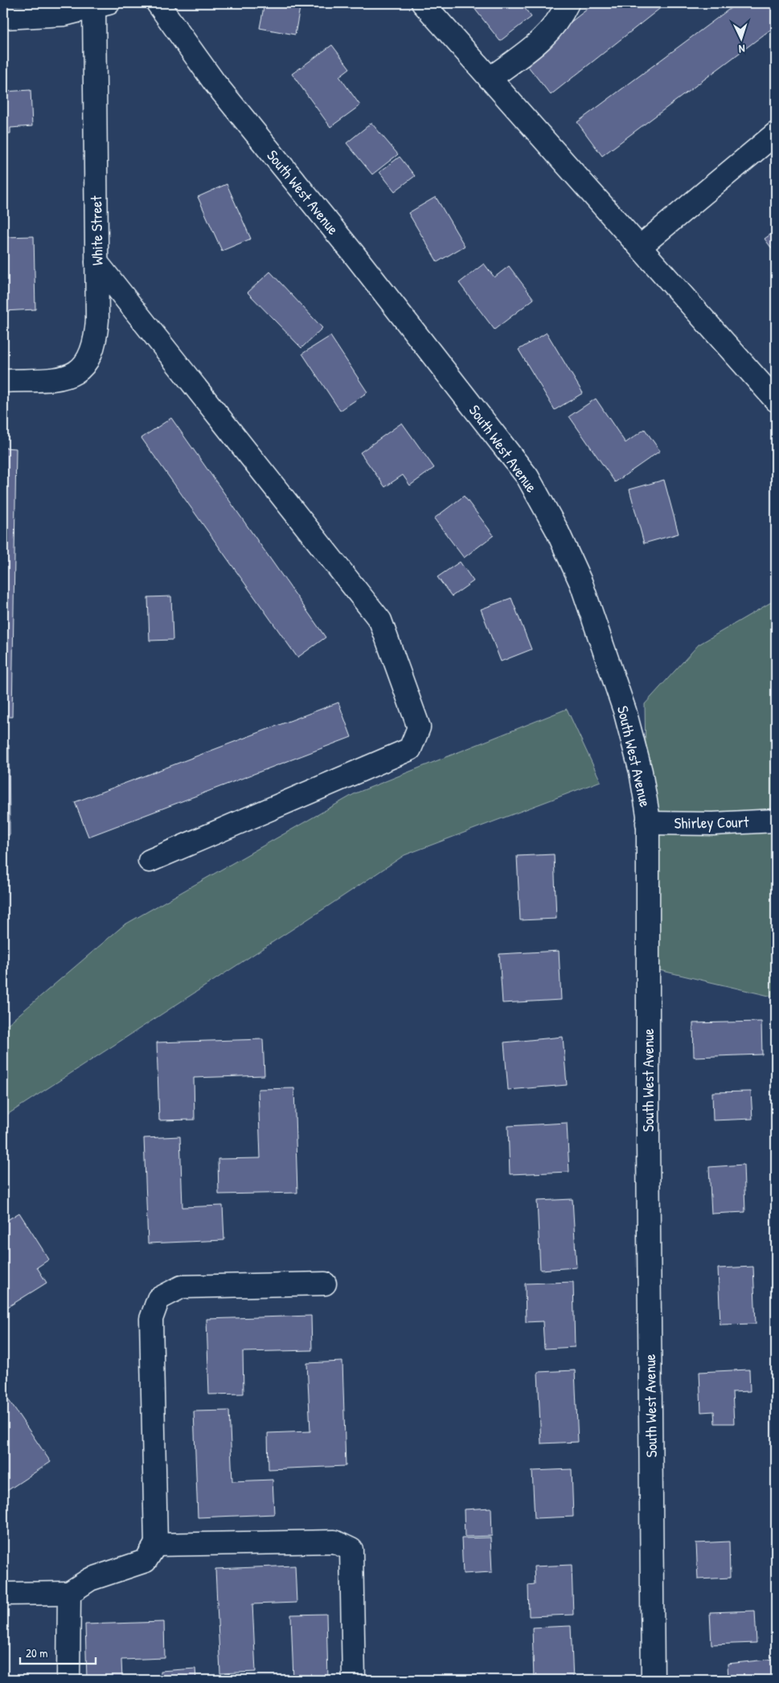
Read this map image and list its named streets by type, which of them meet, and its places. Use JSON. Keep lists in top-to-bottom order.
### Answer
{
  "streets": {
    "street": ["South West Avenue", "White Street", "Shirley Court"]
  },
  "crossings": [
    ["South West Avenue", "Shirley Court"]
  ],
  "scale_bar": "20 m",
  "north": "bottom"
}
